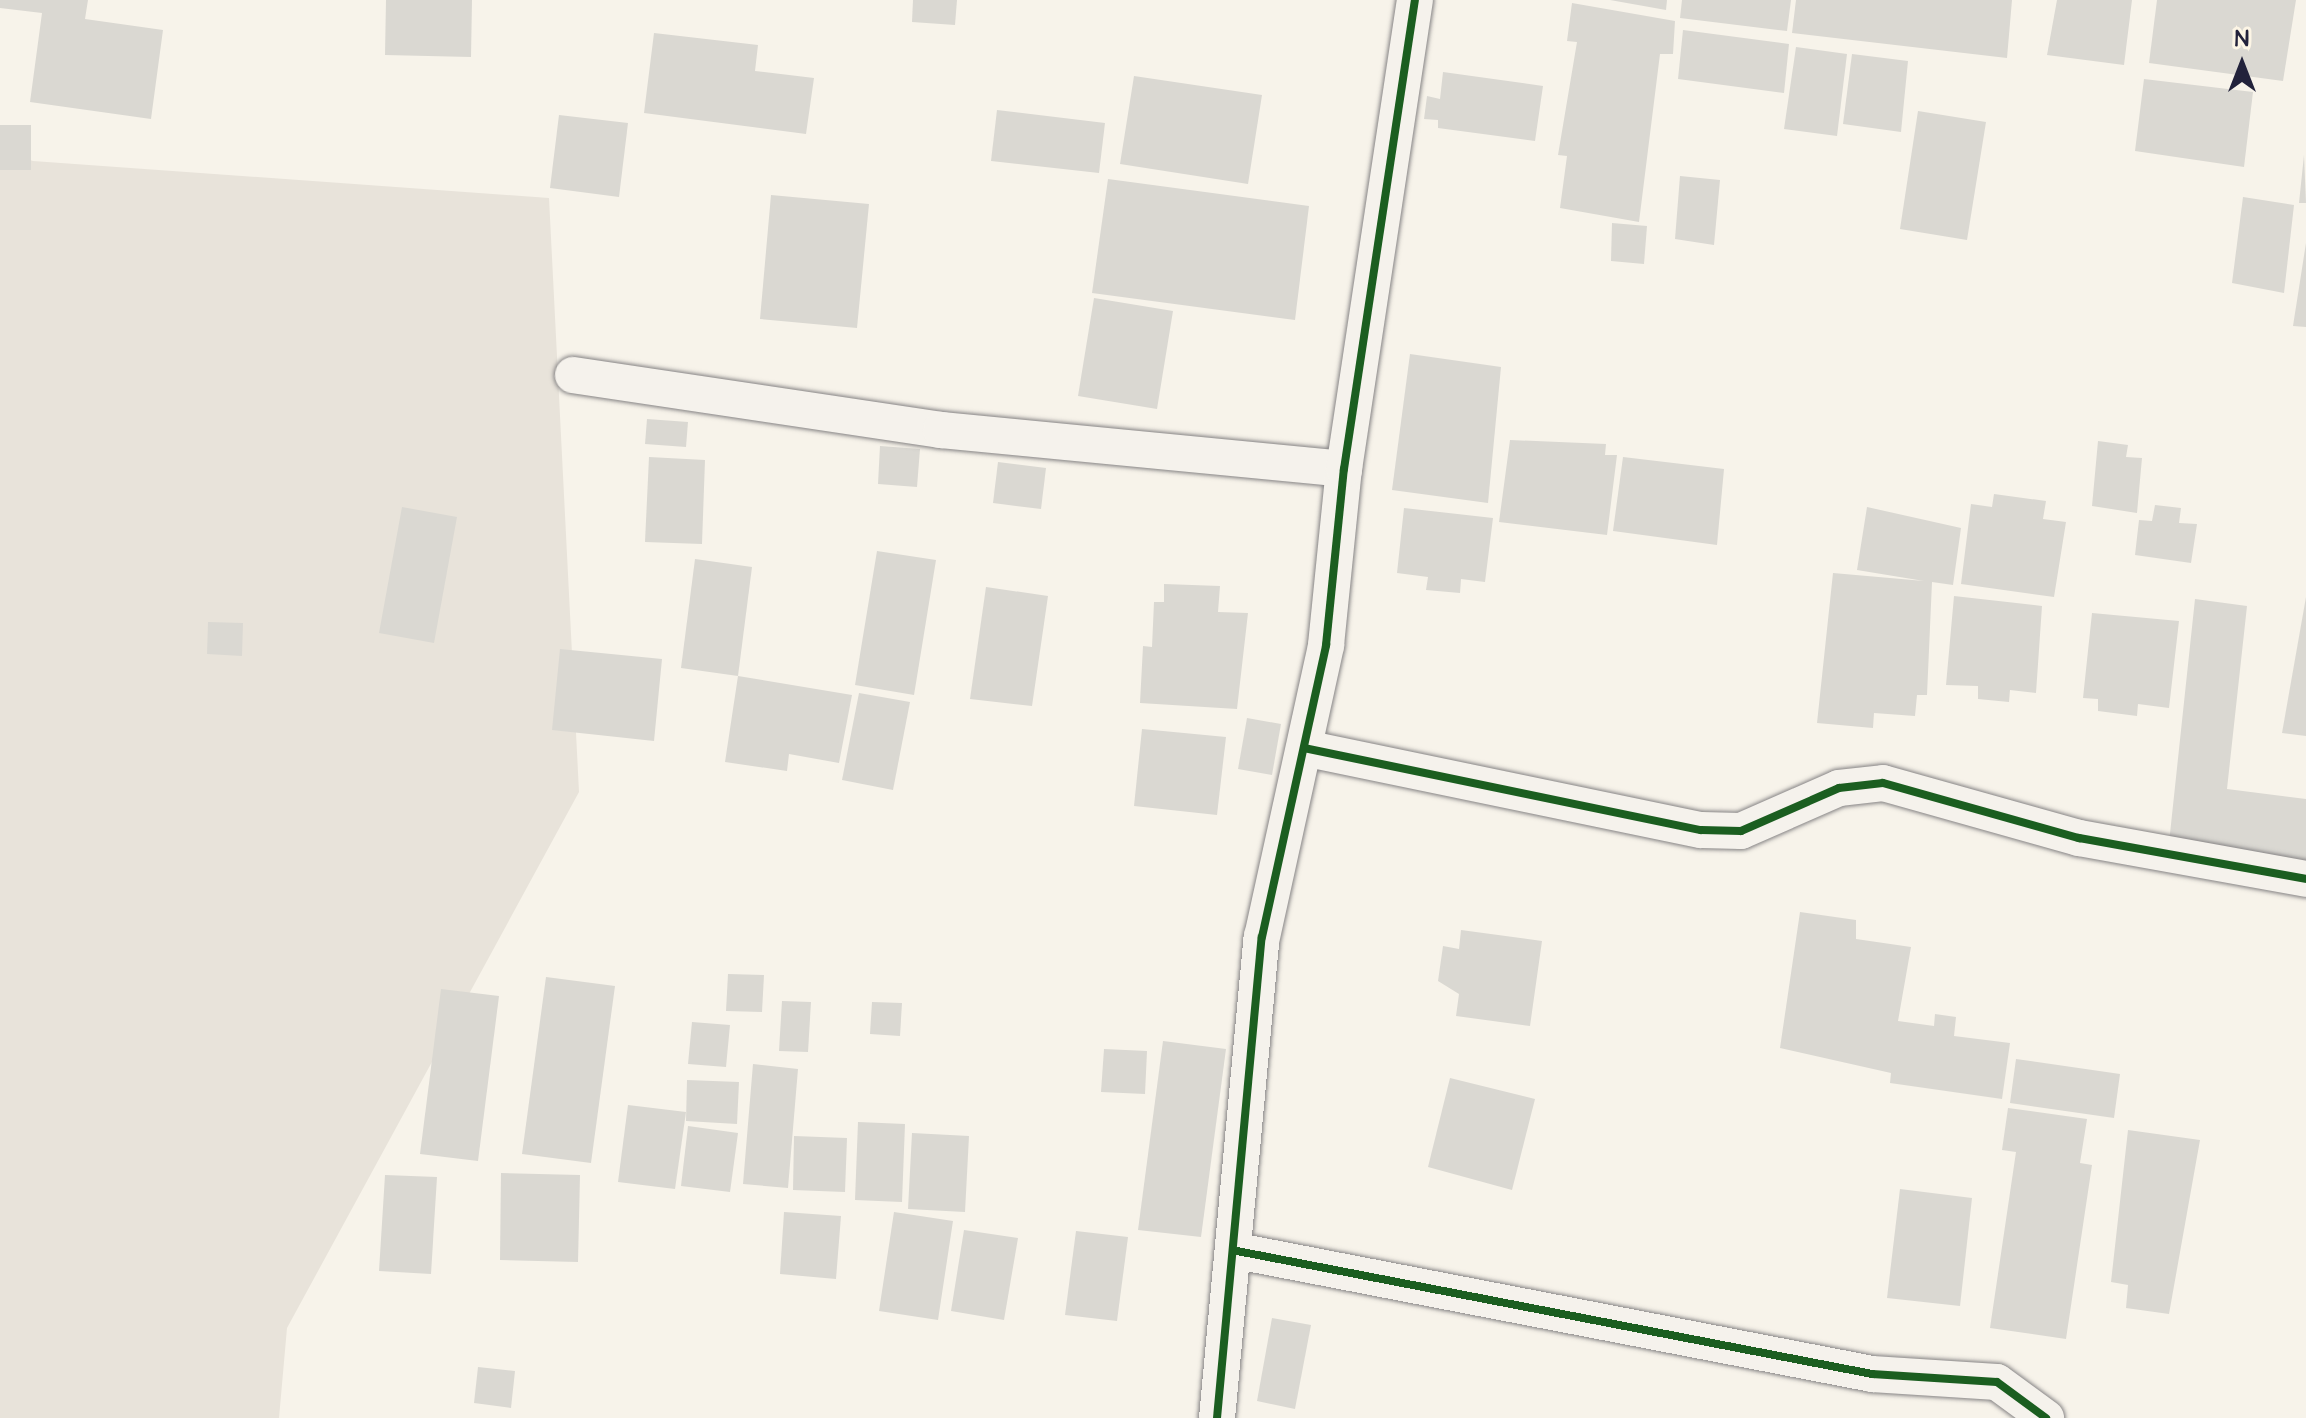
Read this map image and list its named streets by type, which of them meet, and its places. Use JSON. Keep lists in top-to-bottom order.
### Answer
{
  "north": "top"
}
